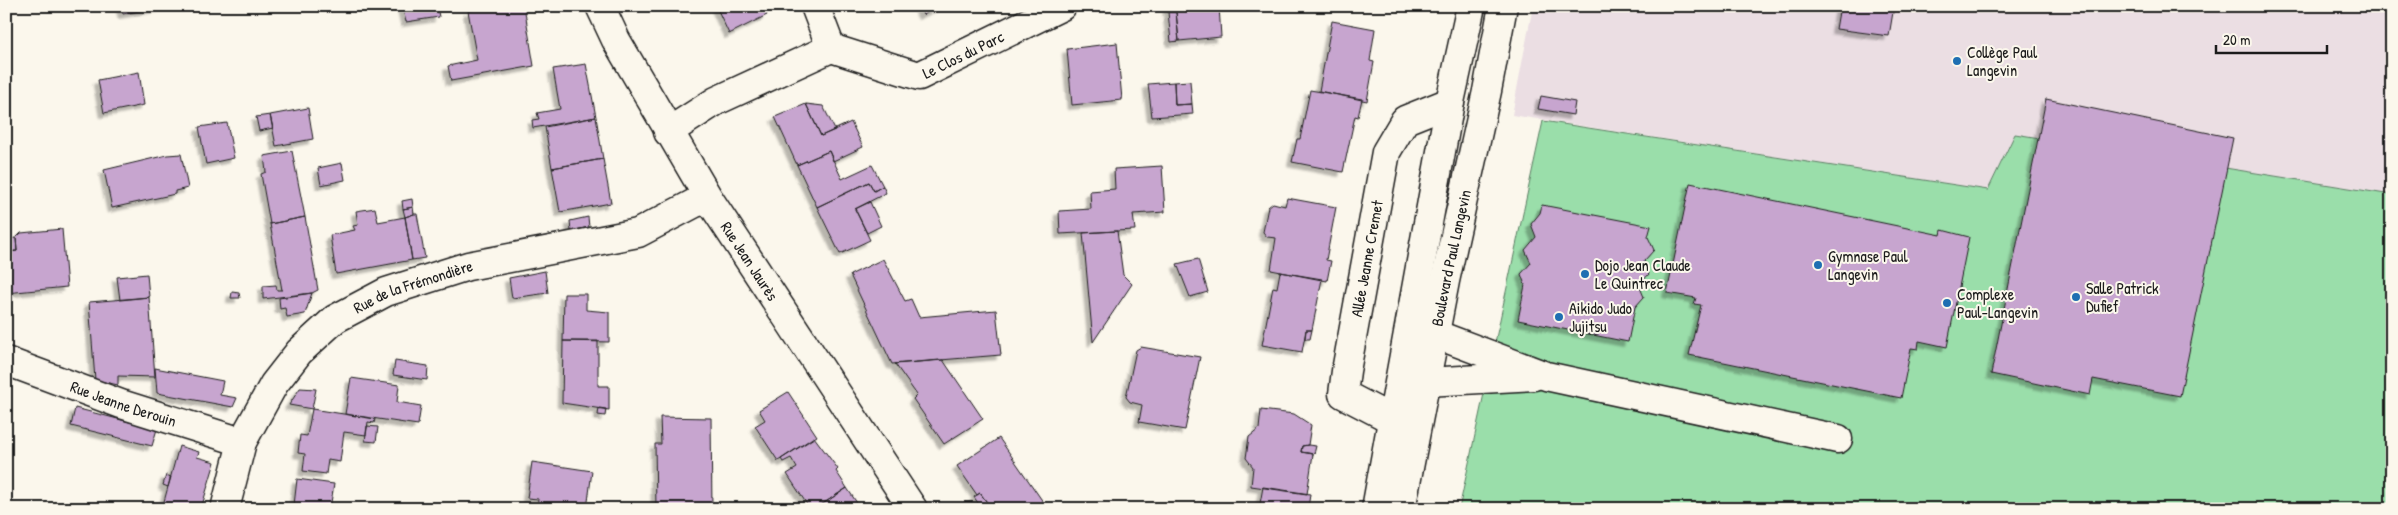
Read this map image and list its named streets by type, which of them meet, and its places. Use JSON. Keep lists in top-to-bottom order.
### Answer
{
  "streets": {
    "street": [
      "Le Clos du Parc",
      "Boulevard Paul Langevin",
      "Allée Jeanne Cremet",
      "Rue Jean Jaurès",
      "Rue de la Frémondière",
      "Rue Jeanne Derouin"
    ]
  },
  "crossings": [
    ["Boulevard Paul Langevin", "Allée Jeanne Cremet"],
    ["Rue Jean Jaurès", "Rue de la Frémondière"],
    ["Rue de la Frémondière", "Rue Jeanne Derouin"]
  ],
  "places": [
    "Collège Paul Langevin",
    "Gymnase Paul Langevin",
    "Dojo Jean Claude Le Quintrec",
    "Salle Patrick Dufief",
    "Complexe Paul-Langevin",
    "Aikido Judo Jujitsu"
  ],
  "scale_bar": "20 m"
}
